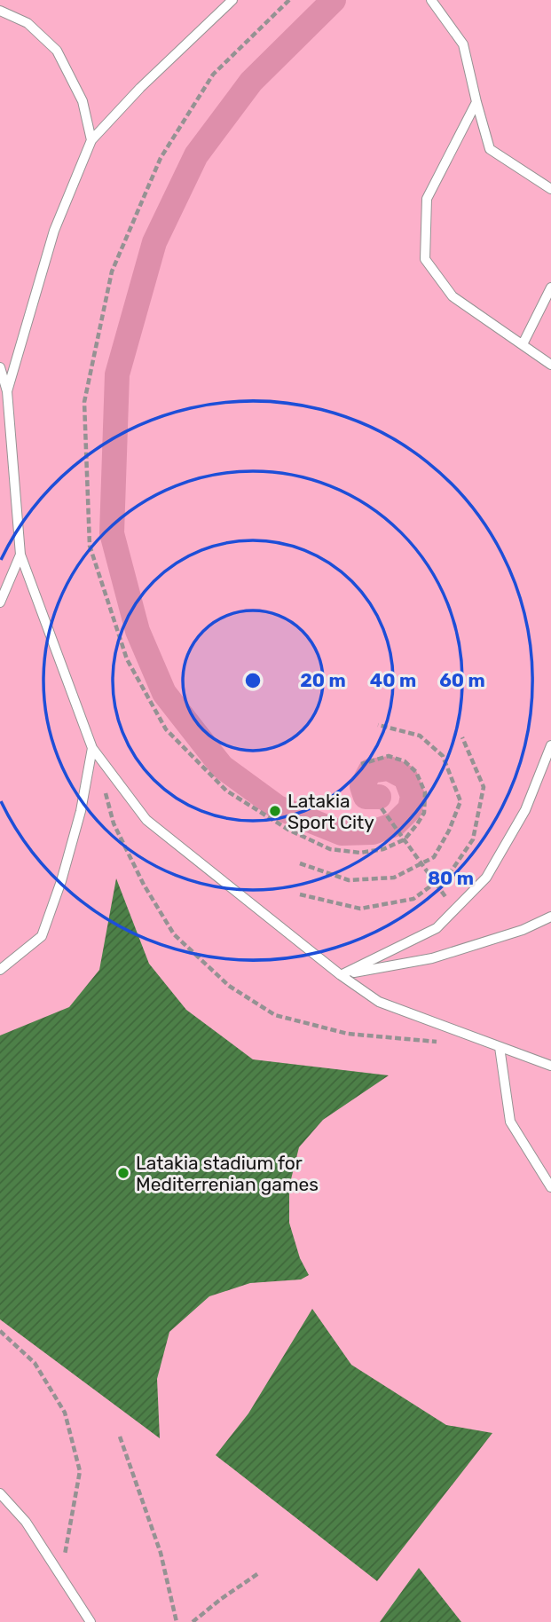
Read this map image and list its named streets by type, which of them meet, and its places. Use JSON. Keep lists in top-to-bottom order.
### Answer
{
  "places": ["Latakia Sport City", "Latakia stadium for Mediterrenian games"],
  "rings": [
    "20 m",
    "40 m",
    "60 m",
    "80 m"
  ]
}
